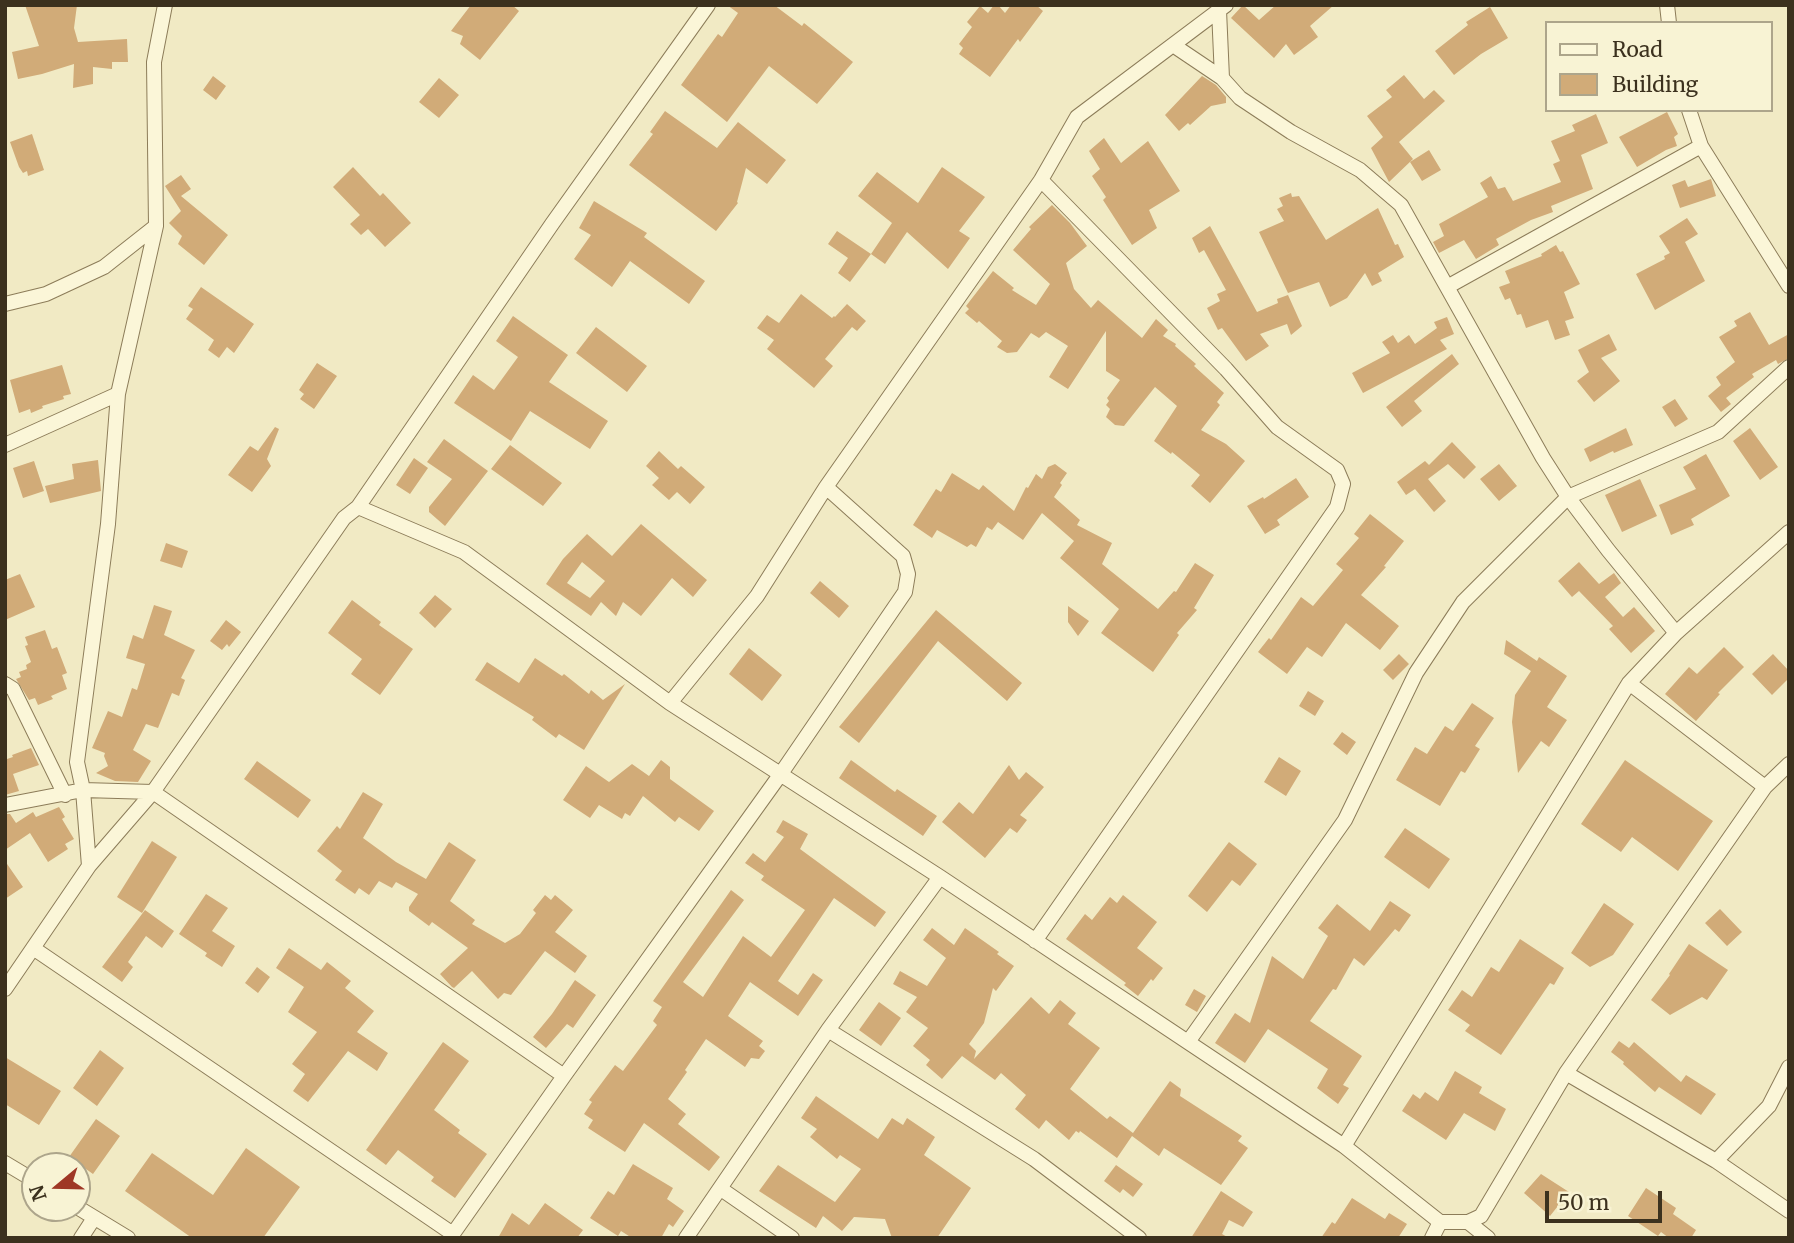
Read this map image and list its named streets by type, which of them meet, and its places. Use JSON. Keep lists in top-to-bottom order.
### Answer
{
  "legend": ["Road", "Building"],
  "scale_bar": "50 m",
  "north": "left"
}
